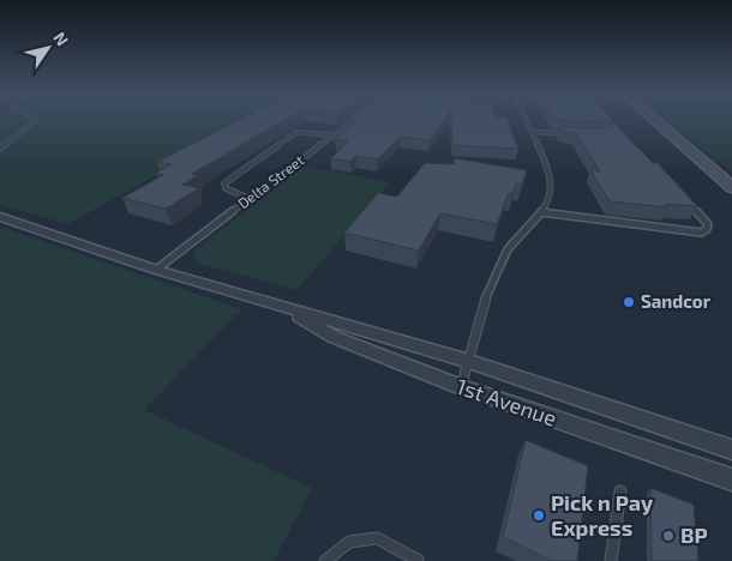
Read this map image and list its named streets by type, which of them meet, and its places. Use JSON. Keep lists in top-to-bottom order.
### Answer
{
  "streets": {
    "street": ["1st Avenue"],
    "lane": ["Delta Street"]
  },
  "crossings": [
    ["Delta Street", "1st Avenue"]
  ],
  "places": ["Sandcor", "Pick n Pay Express", "BP"],
  "north": "top right"
}
